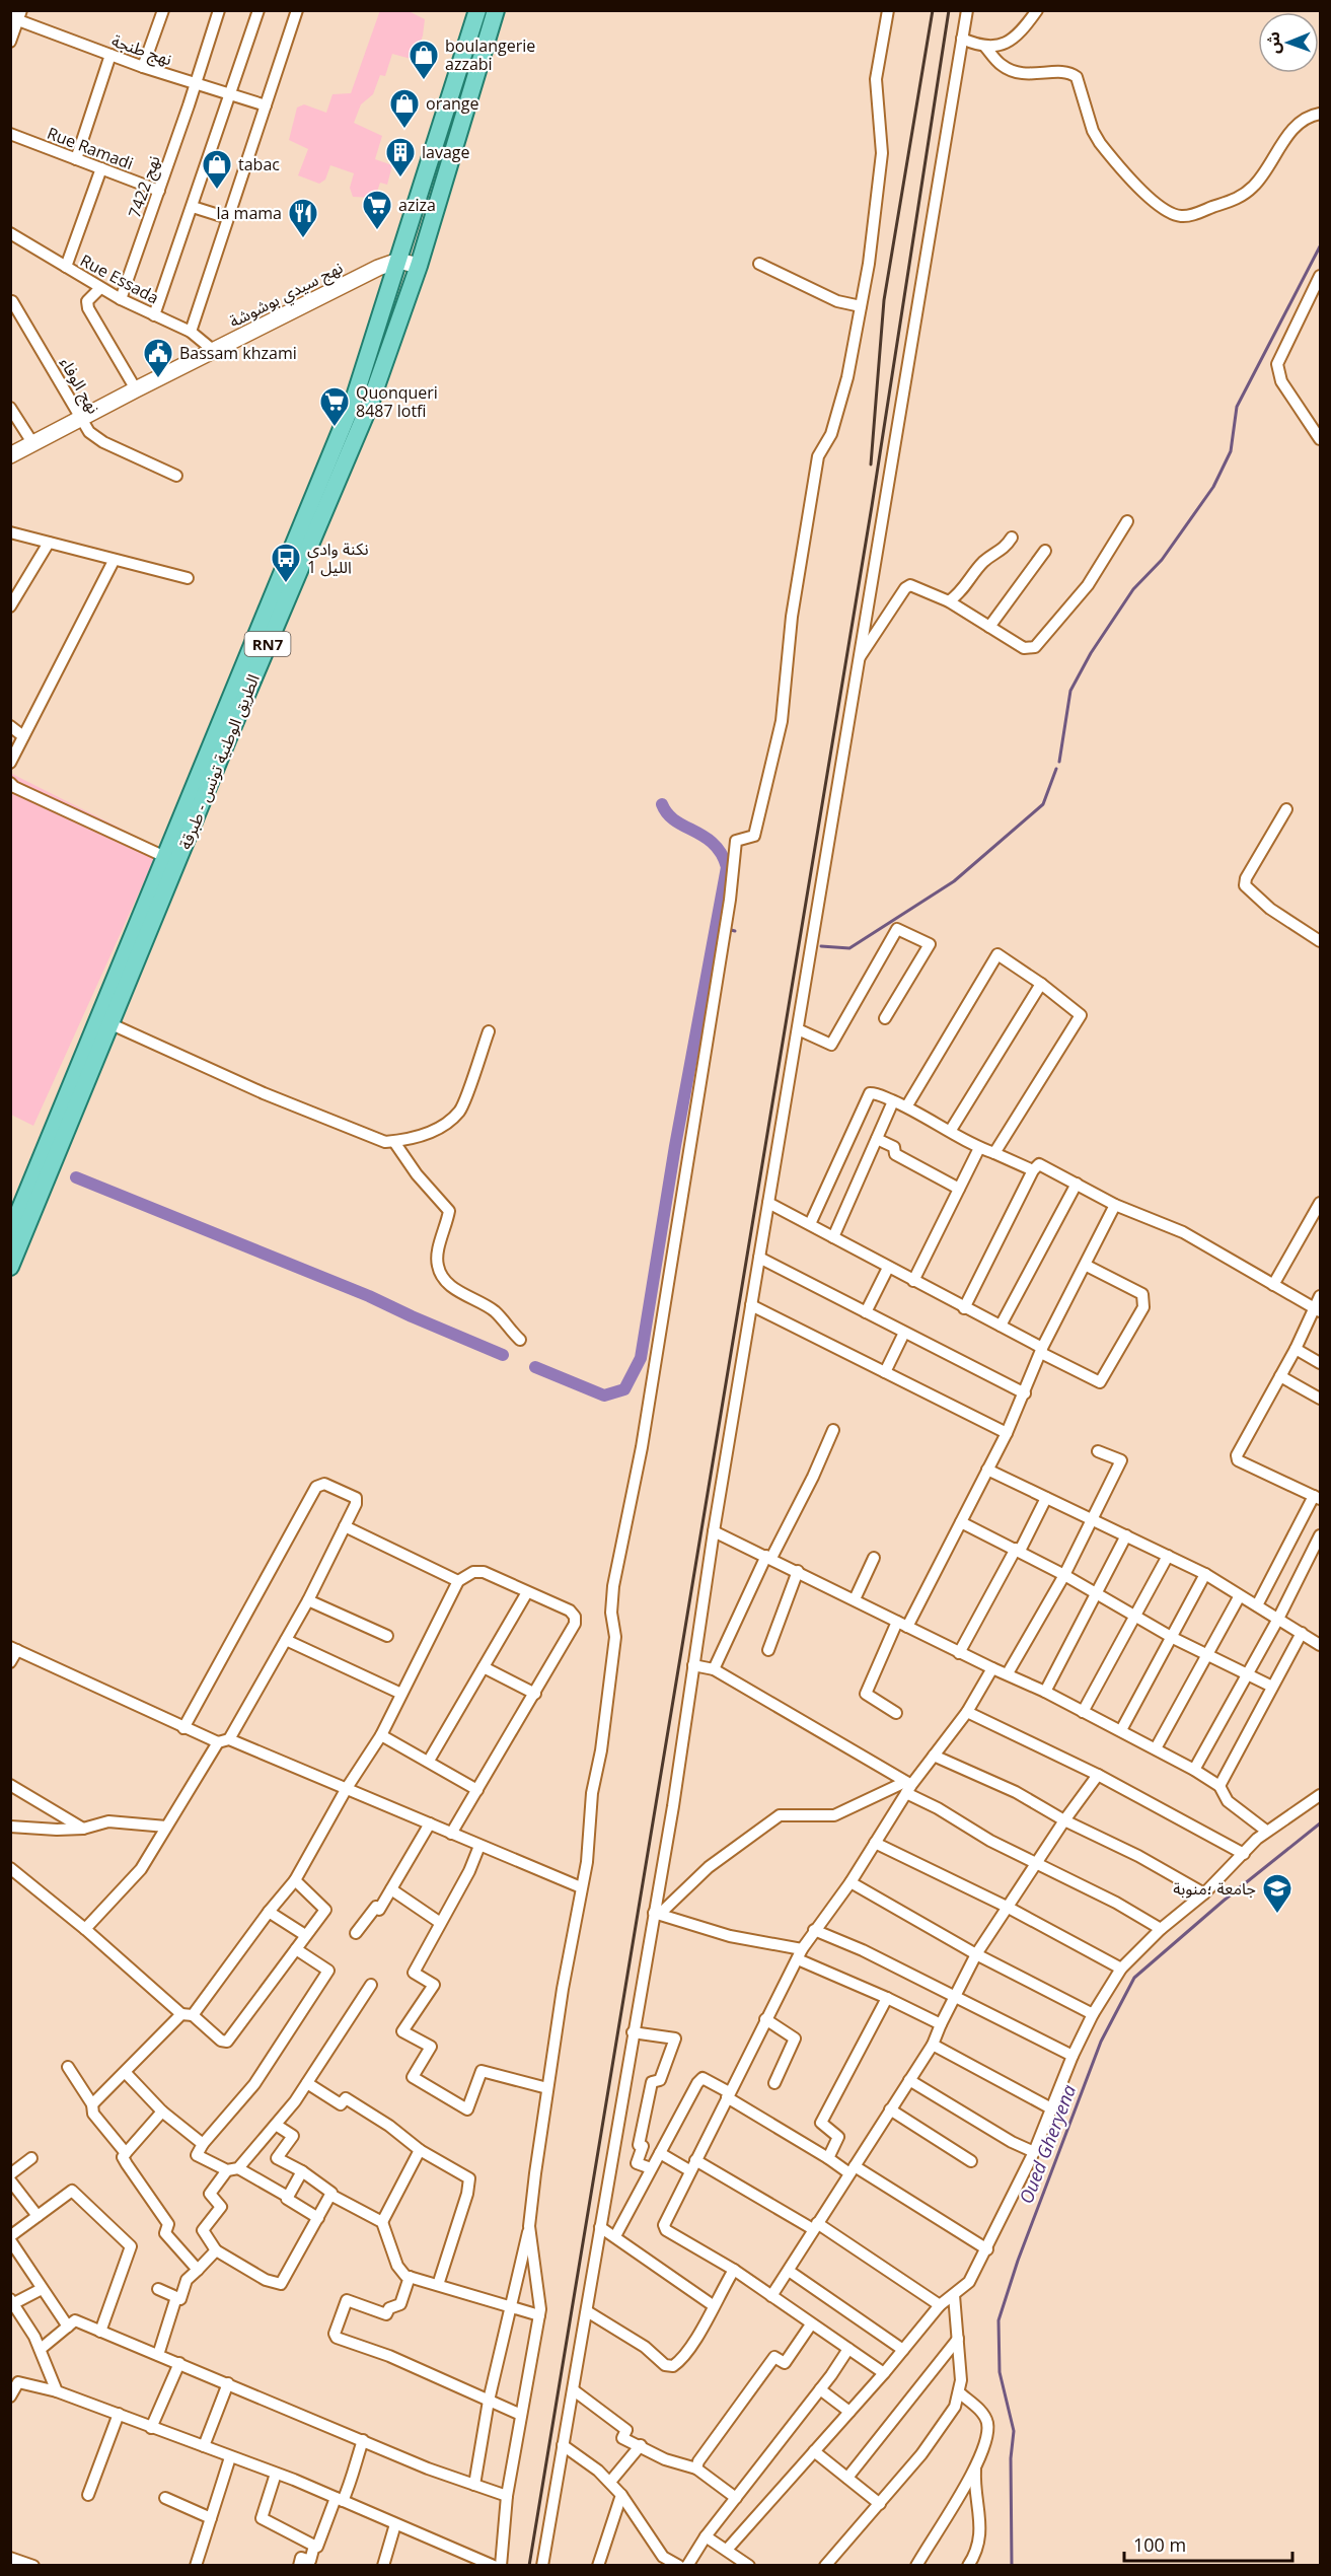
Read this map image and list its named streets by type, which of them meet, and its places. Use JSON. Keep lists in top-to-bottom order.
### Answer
{
  "streets": {
    "main road": ["RN7", "الطريق الوطنية تونس - طبرقة"],
    "street": [
      "نهج طنجة",
      "Rue Ramadi",
      "نهج 7422",
      "Rue Essada",
      "نهج سيدي بوشوشة",
      "نهج الوفاء"
    ]
  },
  "crossings": [
    ["نهج طنجة", "نهج 7422"],
    ["Rue Ramadi", "نهج 7422"],
    ["نهج 7422", "Rue Essada"],
    ["Rue Essada", "نهج سيدي بوشوشة"],
    ["نهج سيدي بوشوشة", "نهج الوفاء"],
    ["نهج سيدي بوشوشة", "الطريق الوطنية تونس - طبرقة"]
  ],
  "water": ["Oued Gheryena"],
  "places": {
    "shop": ["boulangerie azzabi", "orange", "tabac"],
    "building": ["lavage"],
    "supermarket": ["aziza", "Quonqueri 8487 lotfi"],
    "restaurant": ["la mama"],
    "public building": ["Bassam khzami"],
    "bus stop": ["نكنة وادى الليل 1"],
    "school or university": ["جامعة ؛منوبة"]
  },
  "scale_bar": "100 m",
  "north": "left"
}
